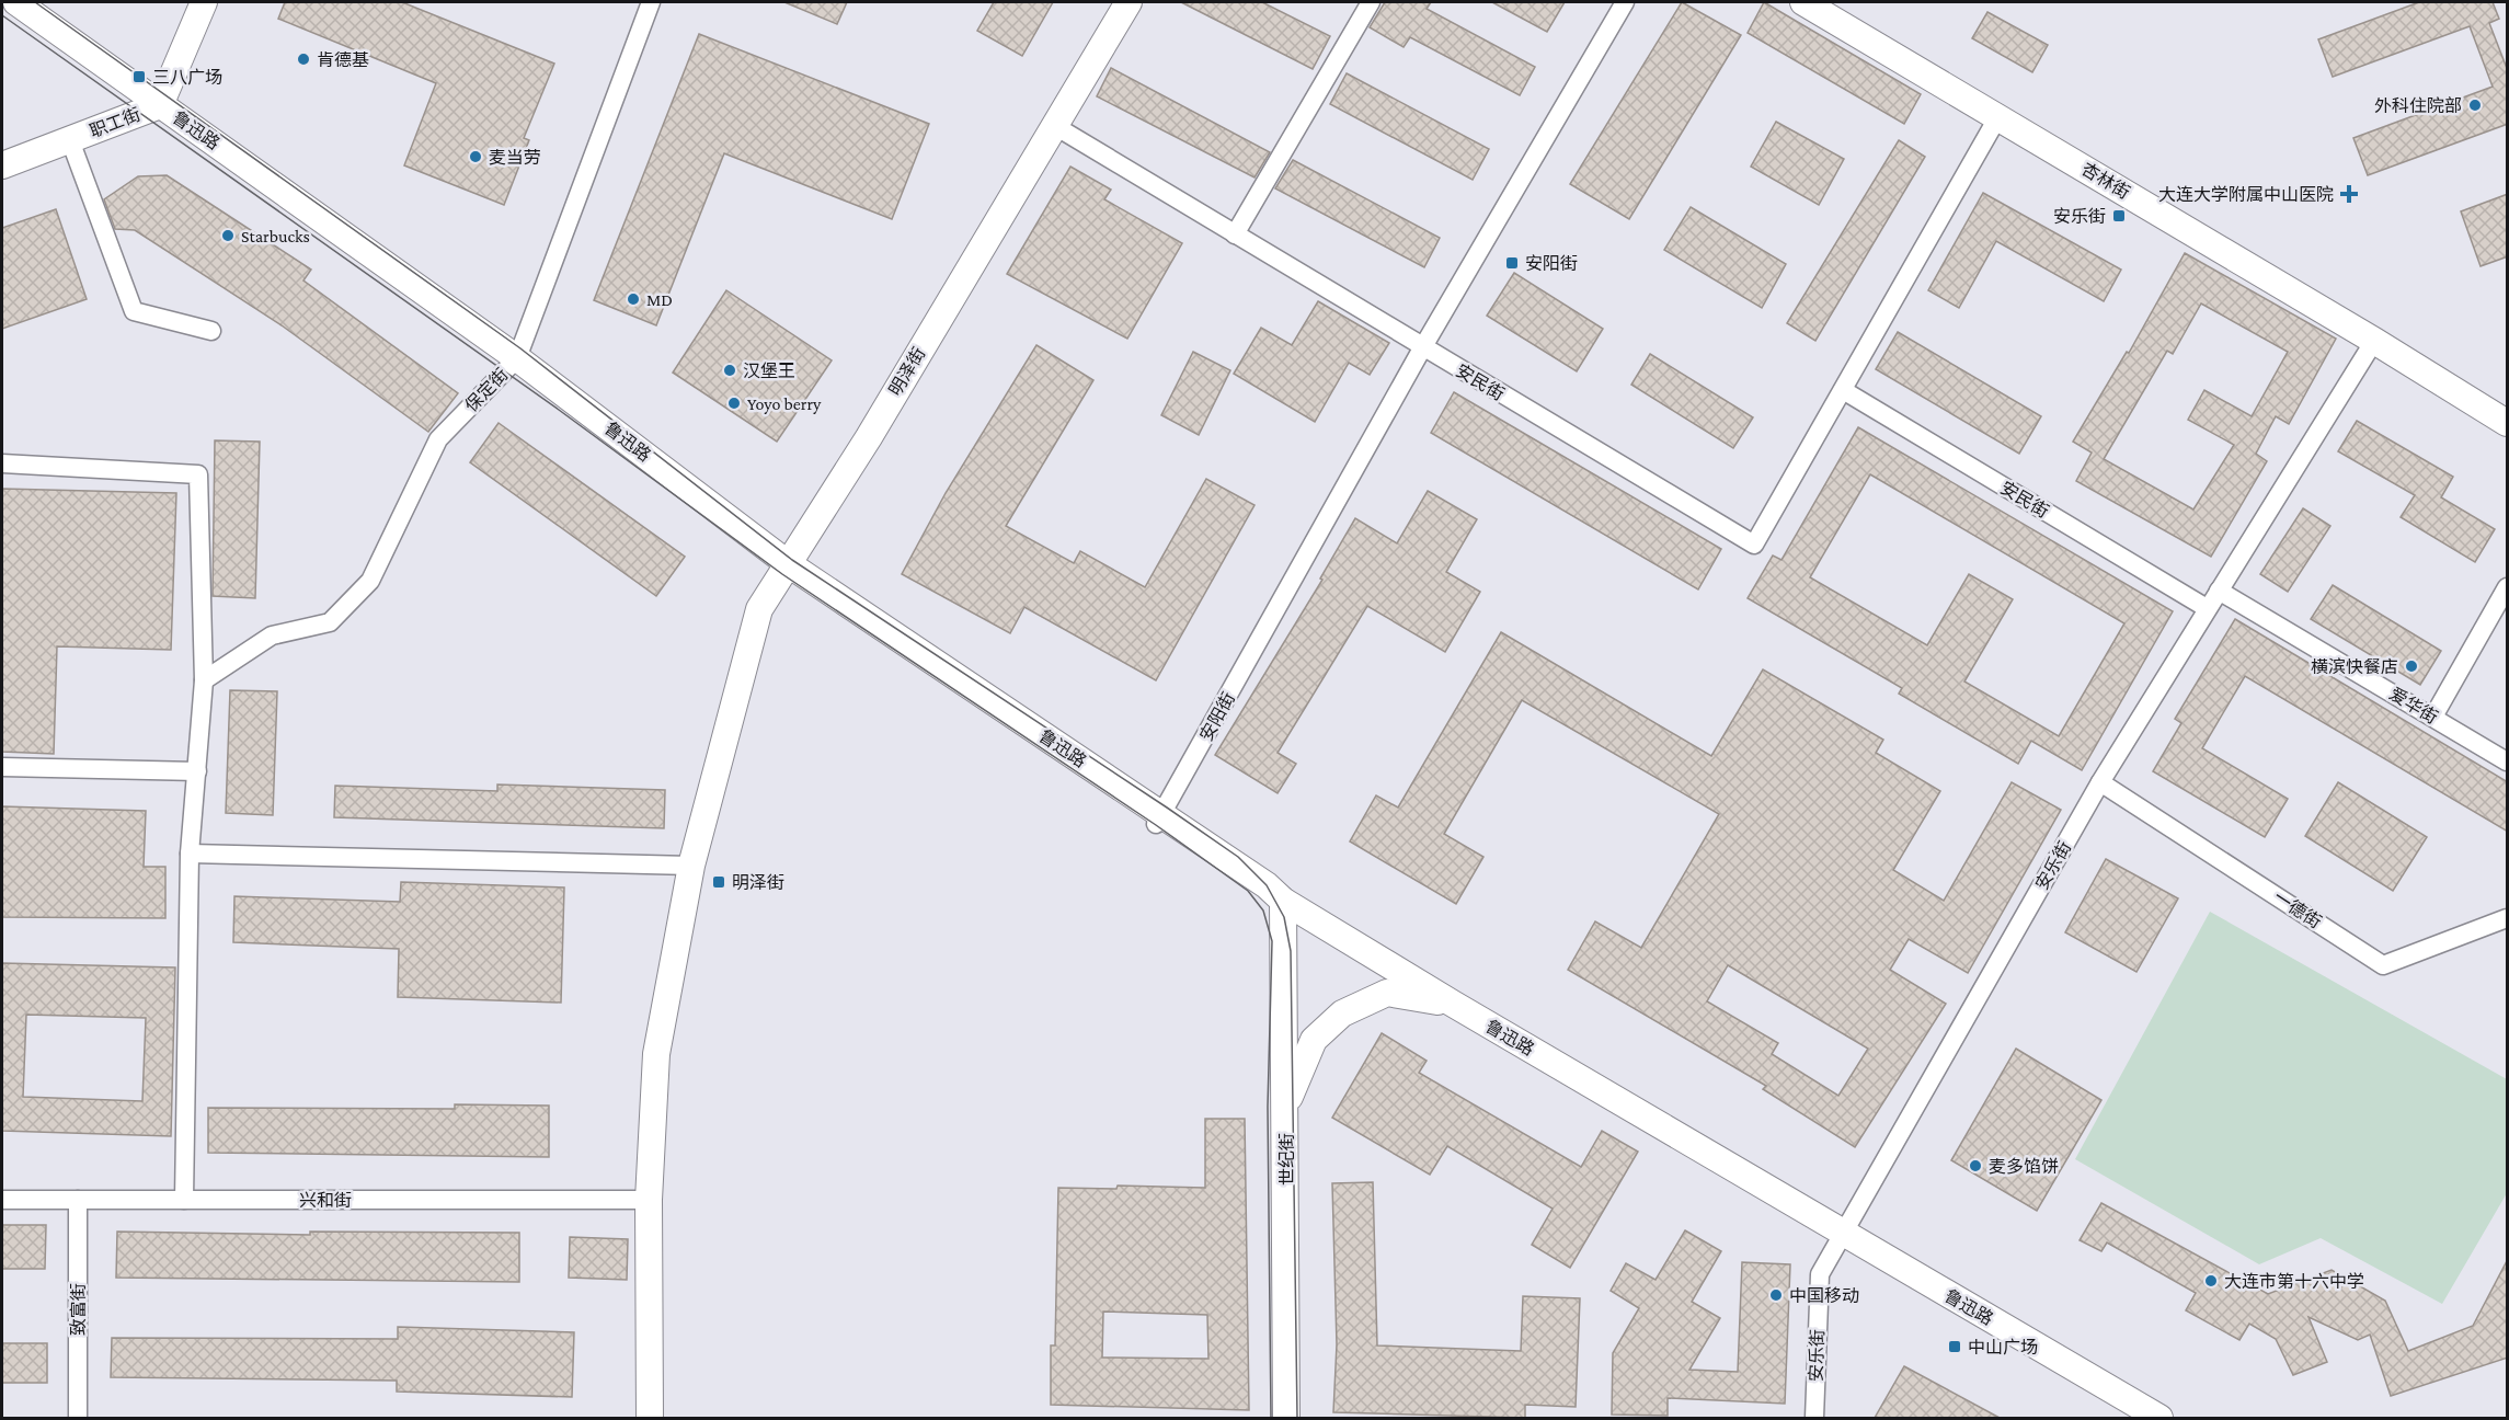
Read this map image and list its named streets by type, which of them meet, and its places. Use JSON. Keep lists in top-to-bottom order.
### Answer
{
  "streets": {
    "main road": [
      "职工街",
      "鲁迅路",
      "杏林街",
      "明泽街",
      "世纪街"
    ],
    "street": [
      "安民街",
      "保定街",
      "爱华街",
      "安阳街",
      "安乐街",
      "一德街",
      "兴和街",
      "致富街"
    ]
  },
  "crossings": [
    ["职工街", "鲁迅路"],
    ["鲁迅路", "明泽街"],
    ["鲁迅路", "保定街"],
    ["鲁迅路", "安阳街"],
    ["鲁迅路", "安乐街"],
    ["鲁迅路", "世纪街"],
    ["杏林街", "安民街"],
    ["杏林街", "安乐街"],
    ["明泽街", "安民街"],
    ["明泽街", "兴和街"],
    ["安民街", "安阳街"],
    ["安民街", "安乐街"],
    ["爱华街", "安乐街"],
    ["安乐街", "一德街"],
    ["兴和街", "致富街"]
  ],
  "places": {
    "other": [
      "肯德基",
      "外科住院部",
      "麦当劳",
      "Starbucks",
      "MD",
      "汉堡王",
      "Yoyo berry",
      "横滨快餐店",
      "麦多馅饼",
      "大连市第十六中学",
      "中国移动"
    ],
    "transit": [
      "三八广场",
      "安乐街",
      "安阳街",
      "明泽街",
      "中山广场"
    ],
    "health": ["大连大学附属中山医院"]
  }
}
